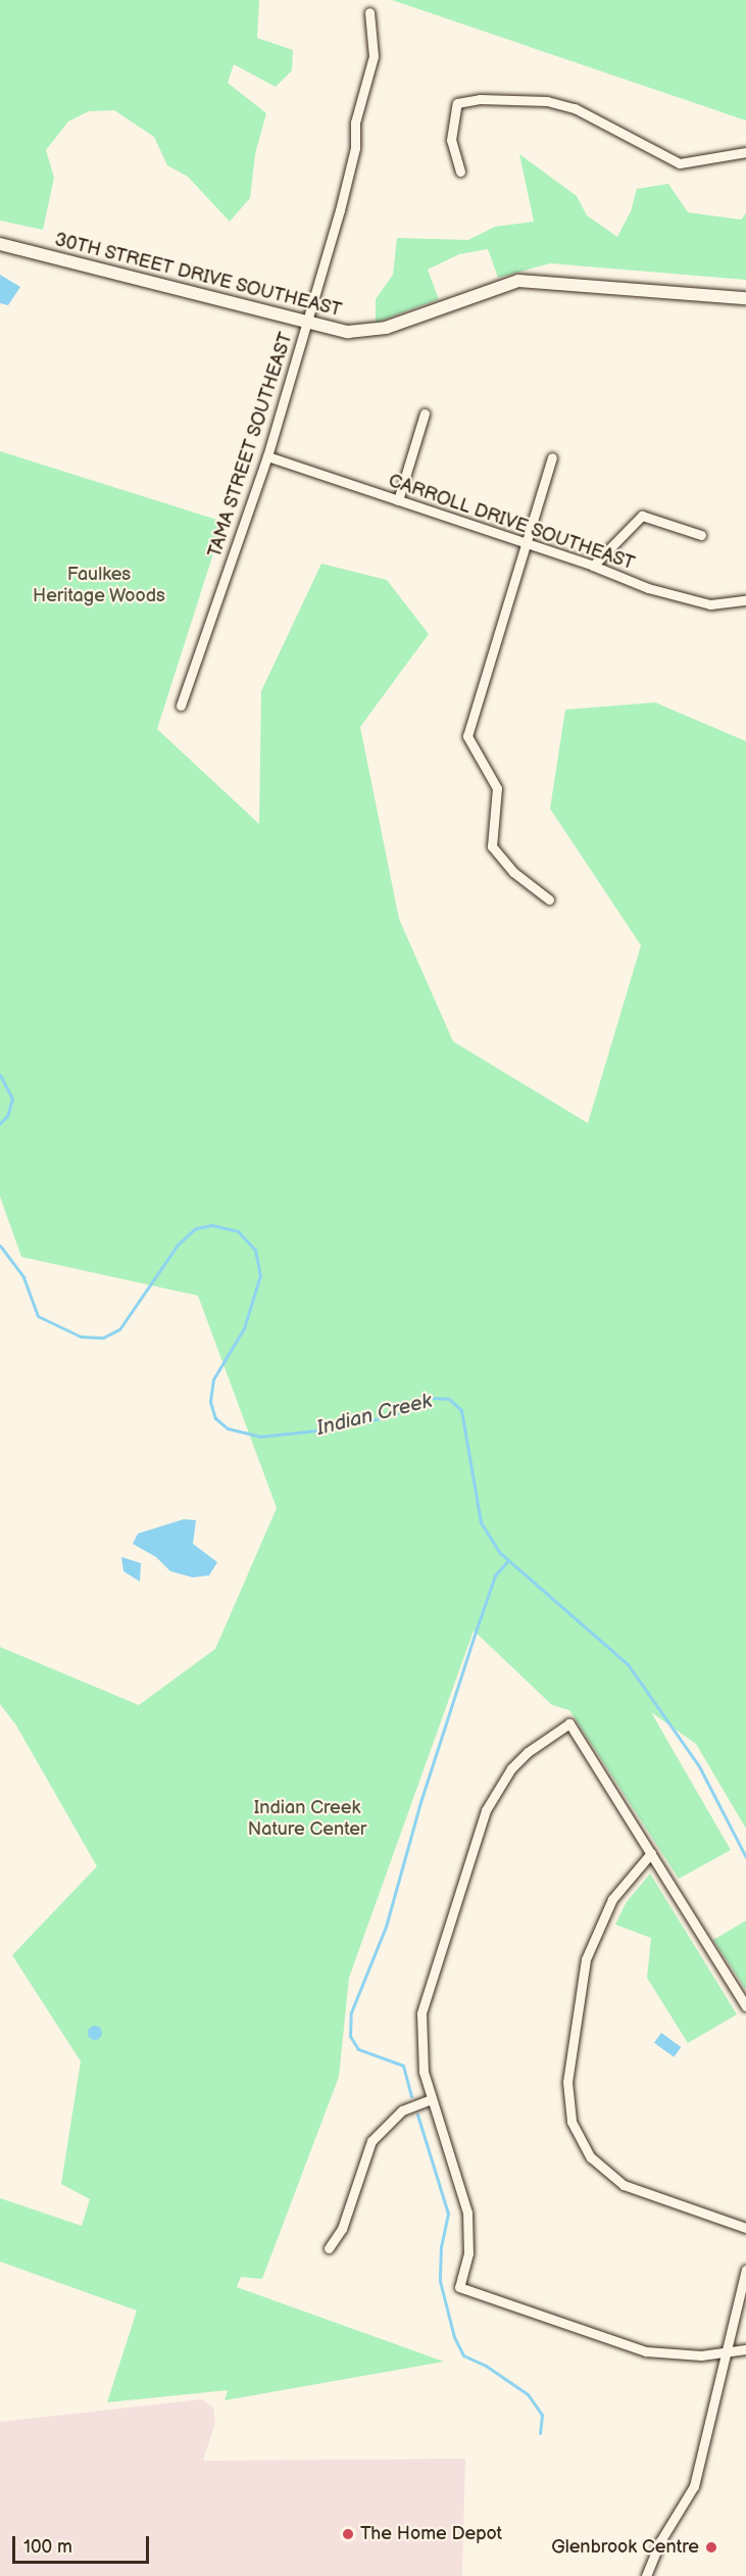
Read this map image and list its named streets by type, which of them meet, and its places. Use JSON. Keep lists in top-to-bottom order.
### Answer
{
  "streets": {
    "main road": ["30TH STREET DRIVE SOUTHEAST"],
    "street": ["TAMA STREET SOUTHEAST", "CARROLL DRIVE SOUTHEAST"]
  },
  "crossings": [
    ["30TH STREET DRIVE SOUTHEAST", "TAMA STREET SOUTHEAST"],
    ["TAMA STREET SOUTHEAST", "CARROLL DRIVE SOUTHEAST"]
  ],
  "water": ["Indian Creek"],
  "parks": ["Faulkes Heritage Woods", "Indian Creek Nature Center"],
  "places": ["The Home Depot", "Glenbrook Centre"],
  "scale_bar": "100 m"
}
